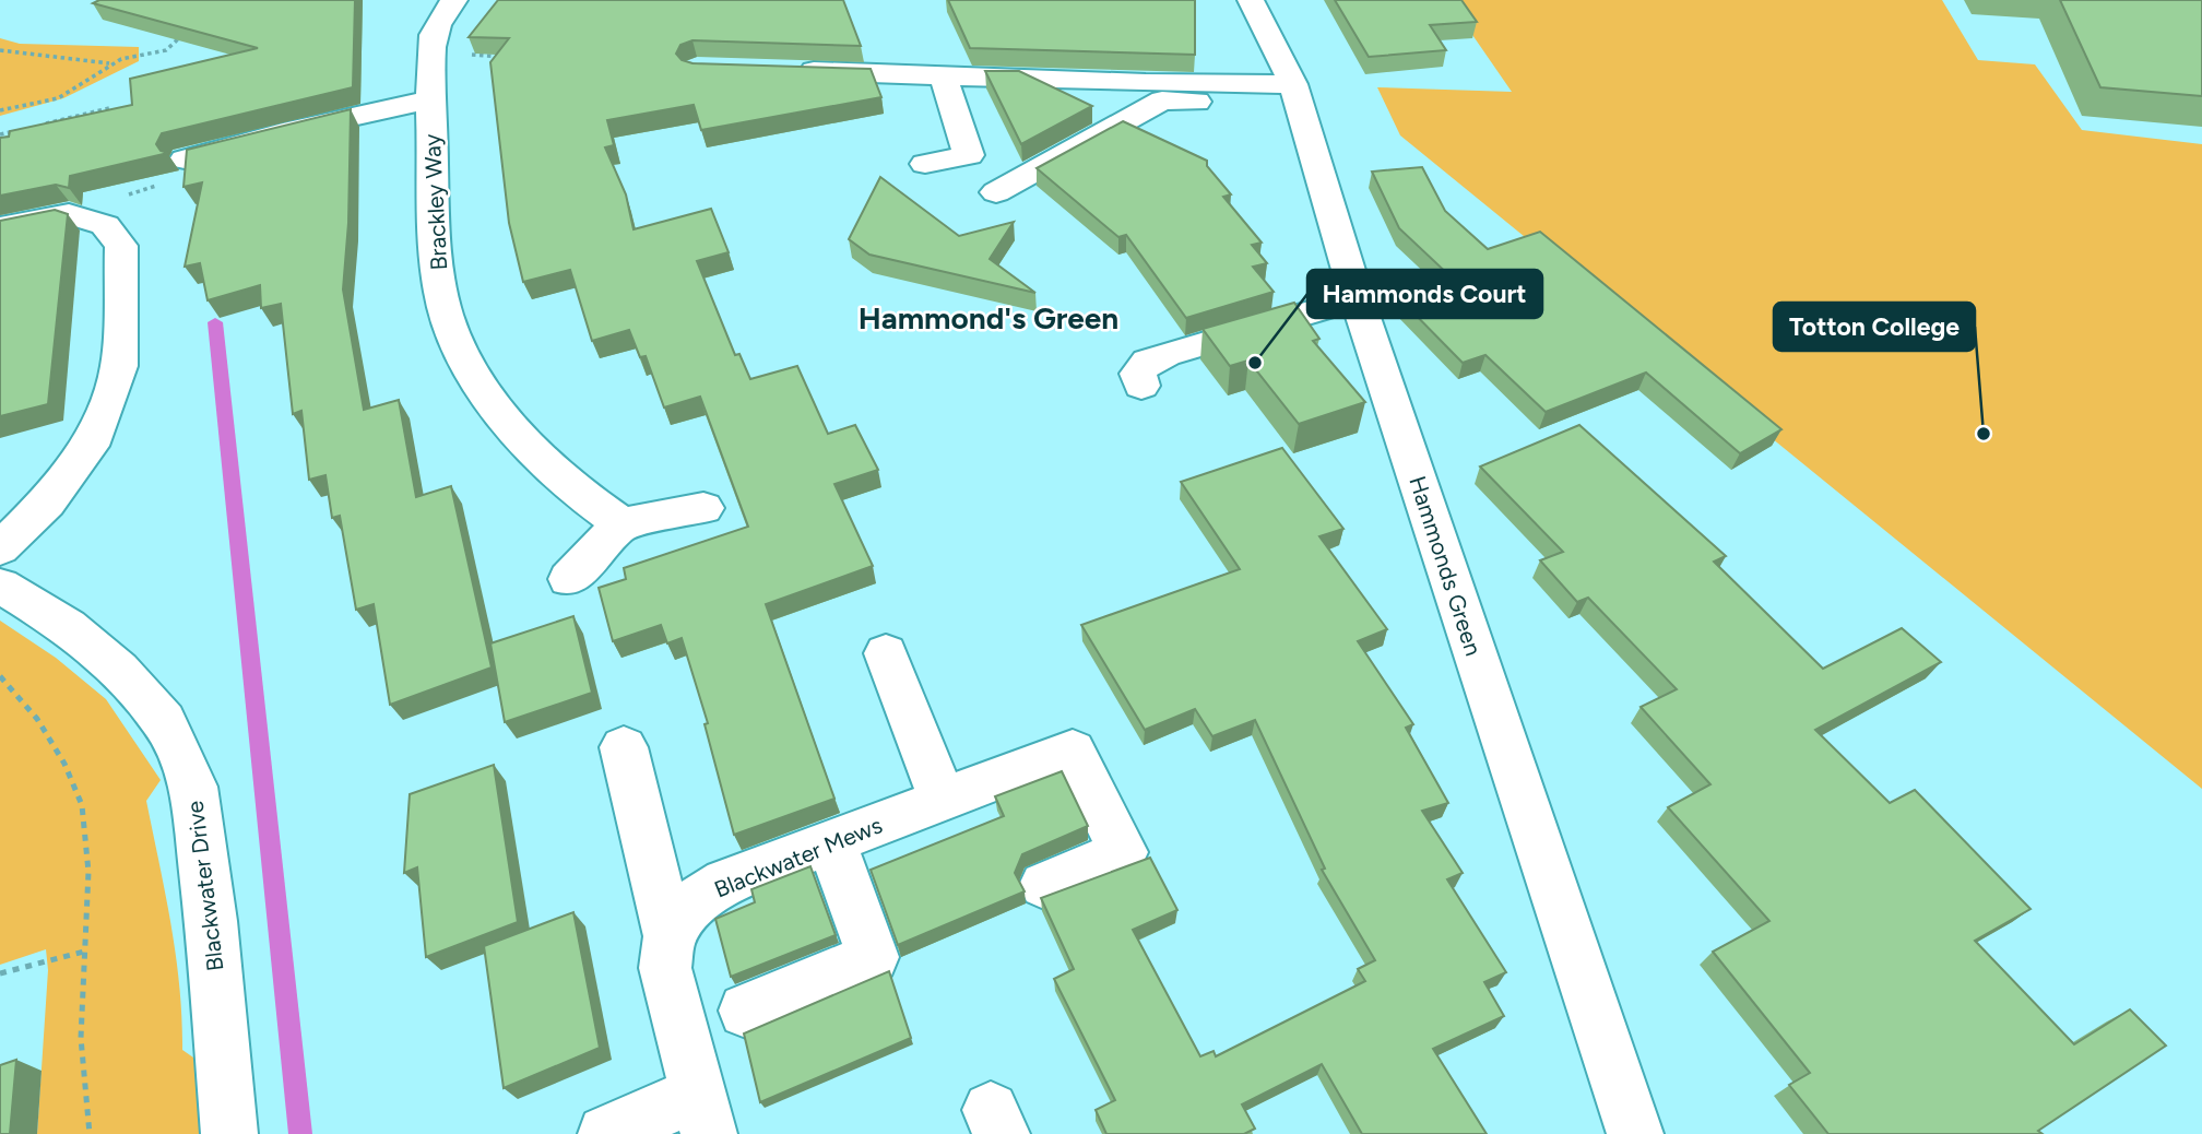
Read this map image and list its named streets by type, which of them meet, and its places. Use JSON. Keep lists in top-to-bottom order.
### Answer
{
  "streets": {
    "street": [
      "Brackley Way",
      "Hammonds Green",
      "Blackwater Mews",
      "Blackwater Drive"
    ]
  },
  "districts": ["Hammond's Green"],
  "places": ["Hammonds Court", "Totton College"]
}
